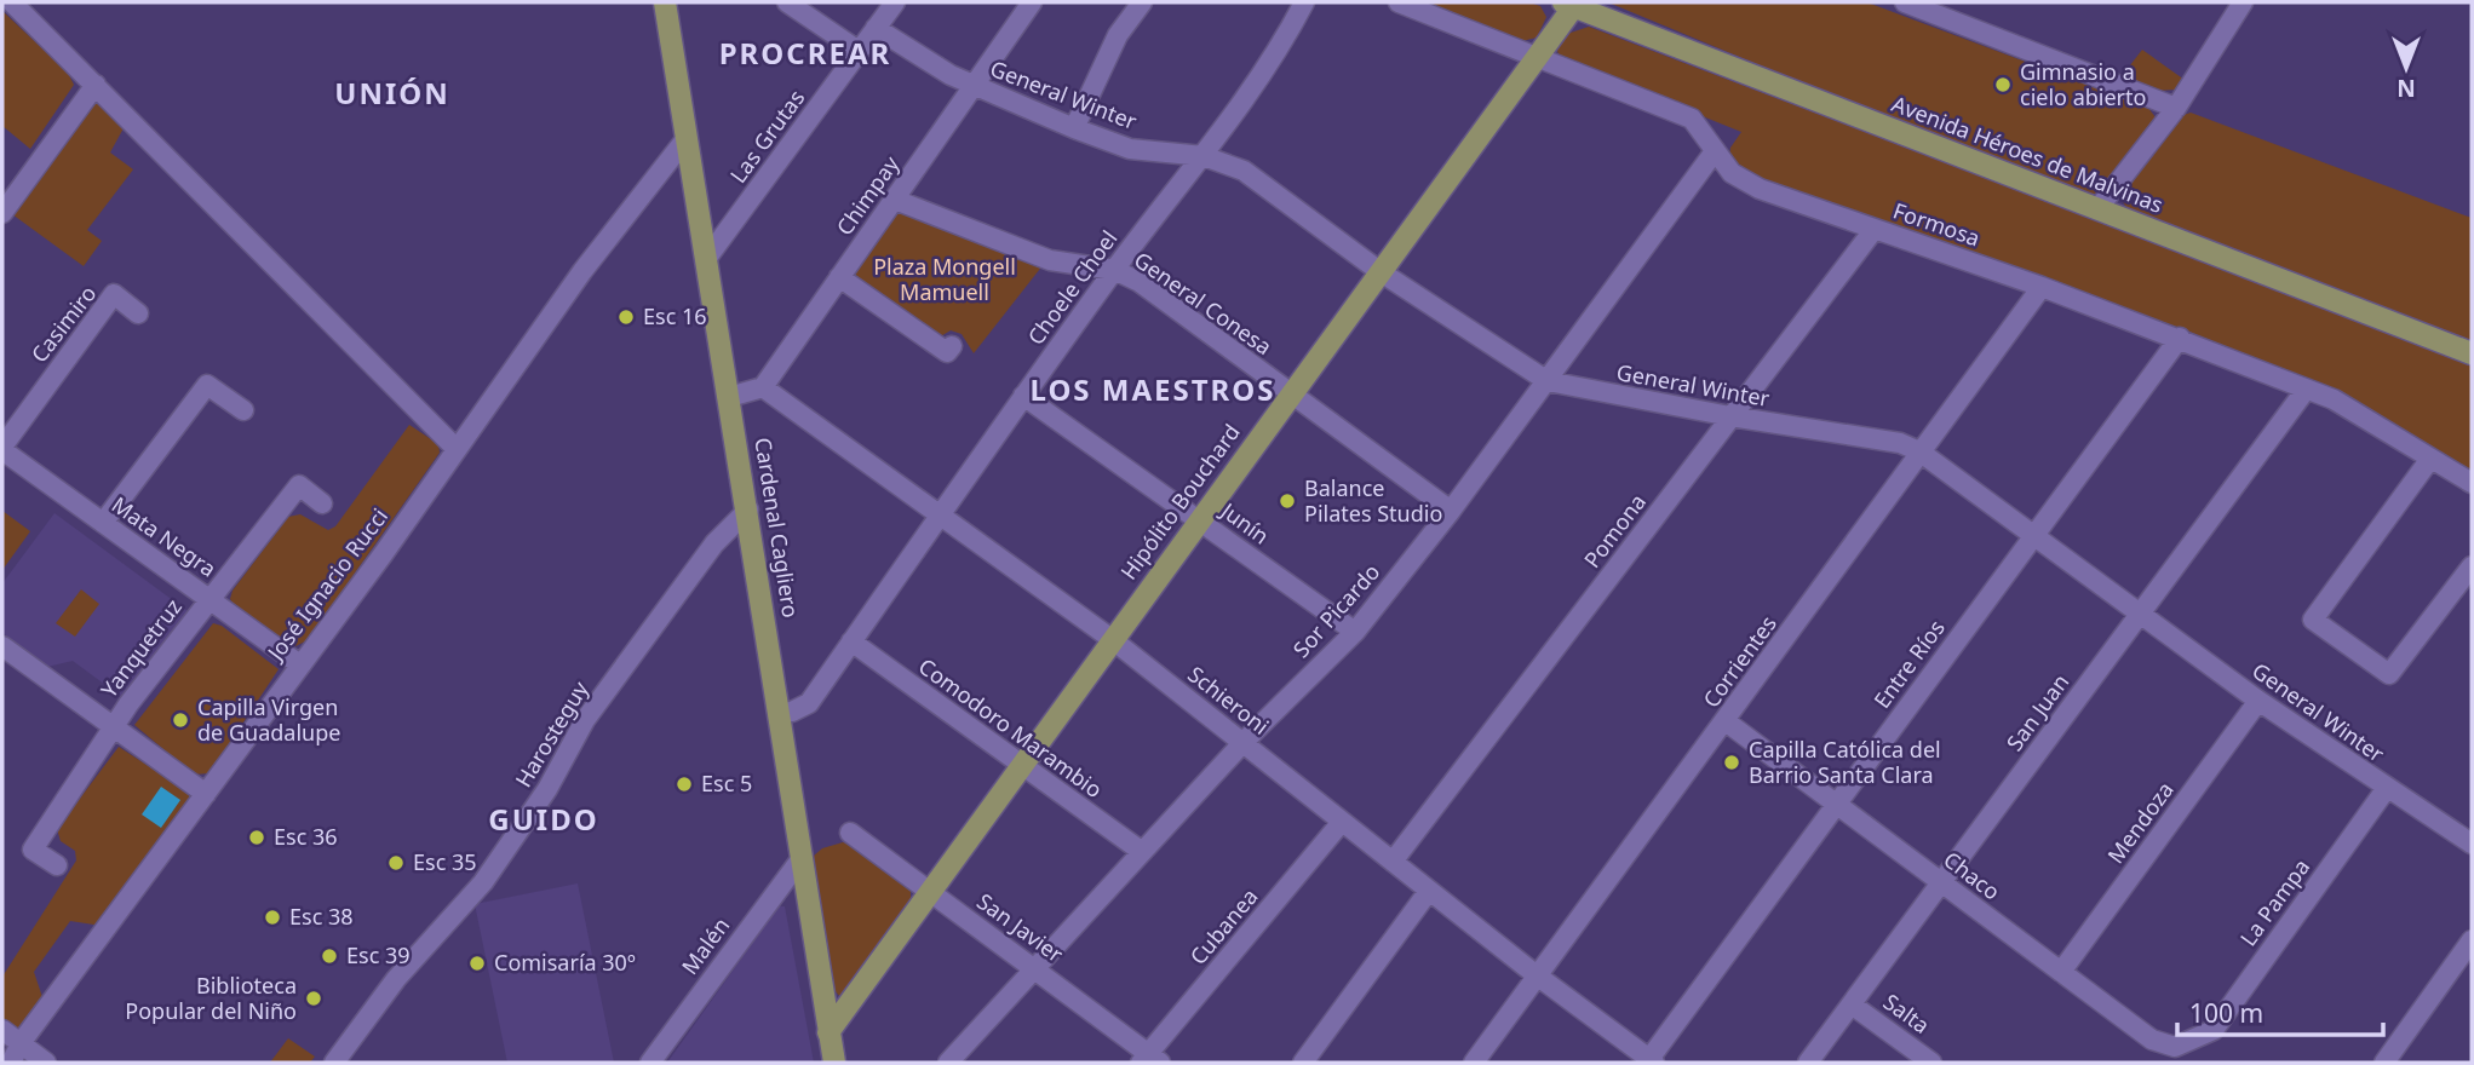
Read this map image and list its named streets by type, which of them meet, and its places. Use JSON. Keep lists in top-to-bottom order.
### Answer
{
  "streets": {
    "main road": ["Avenida Héroes de Malvinas", "Hipólito Bouchard", "Cardenal Cagliero"],
    "street": [
      "General Winter",
      "Las Grutas",
      "Chimpay",
      "Formosa",
      "Choele Choel",
      "General Conesa",
      "Casimiro",
      "Junín",
      "Pomona",
      "Mata Negra",
      "José Ignacio Rucci",
      "Sor Picardo",
      "Yanquetruz",
      "Corrientes",
      "Entre Ríos",
      "Schieroni",
      "San Juan",
      "Comodoro Marambio",
      "Harosteguy",
      "Mendoza",
      "Chaco",
      "La Pampa",
      "Cubanea",
      "San Javier",
      "Malén",
      "Salta"
    ]
  },
  "crossings": [
    ["General Winter", "Las Grutas"],
    ["General Winter", "Chimpay"],
    ["General Winter", "Choele Choel"],
    ["General Winter", "Hipólito Bouchard"],
    ["General Winter", "Pomona"],
    ["General Winter", "Sor Picardo"],
    ["General Winter", "Corrientes"],
    ["General Winter", "Entre Ríos"],
    ["General Winter", "San Juan"],
    ["General Winter", "Mendoza"],
    ["General Winter", "La Pampa"],
    ["Las Grutas", "Cardenal Cagliero"],
    ["Avenida Héroes de Malvinas", "Hipólito Bouchard"],
    ["Chimpay", "General Conesa"],
    ["Chimpay", "Schieroni"],
    ["Formosa", "Hipólito Bouchard"],
    ["Formosa", "Pomona"],
    ["Formosa", "Sor Picardo"],
    ["Formosa", "Corrientes"],
    ["Formosa", "Entre Ríos"],
    ["Formosa", "San Juan"],
    ["Choele Choel", "General Conesa"],
    ["Choele Choel", "Junín"],
    ["Choele Choel", "Cardenal Cagliero"],
    ["Choele Choel", "Schieroni"],
    ["Choele Choel", "Comodoro Marambio"],
    ["General Conesa", "Hipólito Bouchard"],
    ["General Conesa", "Sor Picardo"],
    ["Casimiro", "Mata Negra"],
    ["Hipólito Bouchard", "Junín"],
    ["Hipólito Bouchard", "Cardenal Cagliero"],
    ["Hipólito Bouchard", "Schieroni"],
    ["Hipólito Bouchard", "Comodoro Marambio"],
    ["Hipólito Bouchard", "San Javier"],
    ["Junín", "Sor Picardo"],
    ["Cardenal Cagliero", "José Ignacio Rucci"],
    ["Cardenal Cagliero", "Harosteguy"],
    ["Cardenal Cagliero", "Malén"],
    ["Pomona", "Schieroni"],
    ["Mata Negra", "José Ignacio Rucci"],
    ["Mata Negra", "Yanquetruz"],
    ["Sor Picardo", "Schieroni"],
    ["Sor Picardo", "Comodoro Marambio"],
    ["Sor Picardo", "San Javier"],
    ["Corrientes", "Schieroni"],
    ["Corrientes", "Chaco"],
    ["Entre Ríos", "Schieroni"],
    ["Entre Ríos", "Chaco"],
    ["Schieroni", "Cubanea"],
    ["San Juan", "Chaco"],
    ["San Juan", "Salta"],
    ["Mendoza", "Chaco"],
    ["Chaco", "La Pampa"],
    ["Cubanea", "San Javier"]
  ],
  "districts": [
    "PROCREAR",
    "UNIÓN",
    "LOS MAESTROS",
    "GUIDO"
  ],
  "parks": ["Plaza Mongell Mamuell"],
  "places": [
    "Gimnasio a cielo abierto",
    "Esc 16",
    "Balance Pilates Studio",
    "Capilla Virgen de Guadalupe",
    "Capilla Católica del Barrio Santa Clara",
    "Esc 5",
    "Esc 36",
    "Esc 35",
    "Esc 38",
    "Esc 39",
    "Comisaría 30º",
    "Biblioteca Popular del Niño"
  ],
  "scale_bar": "100 m",
  "north": "bottom"
}
